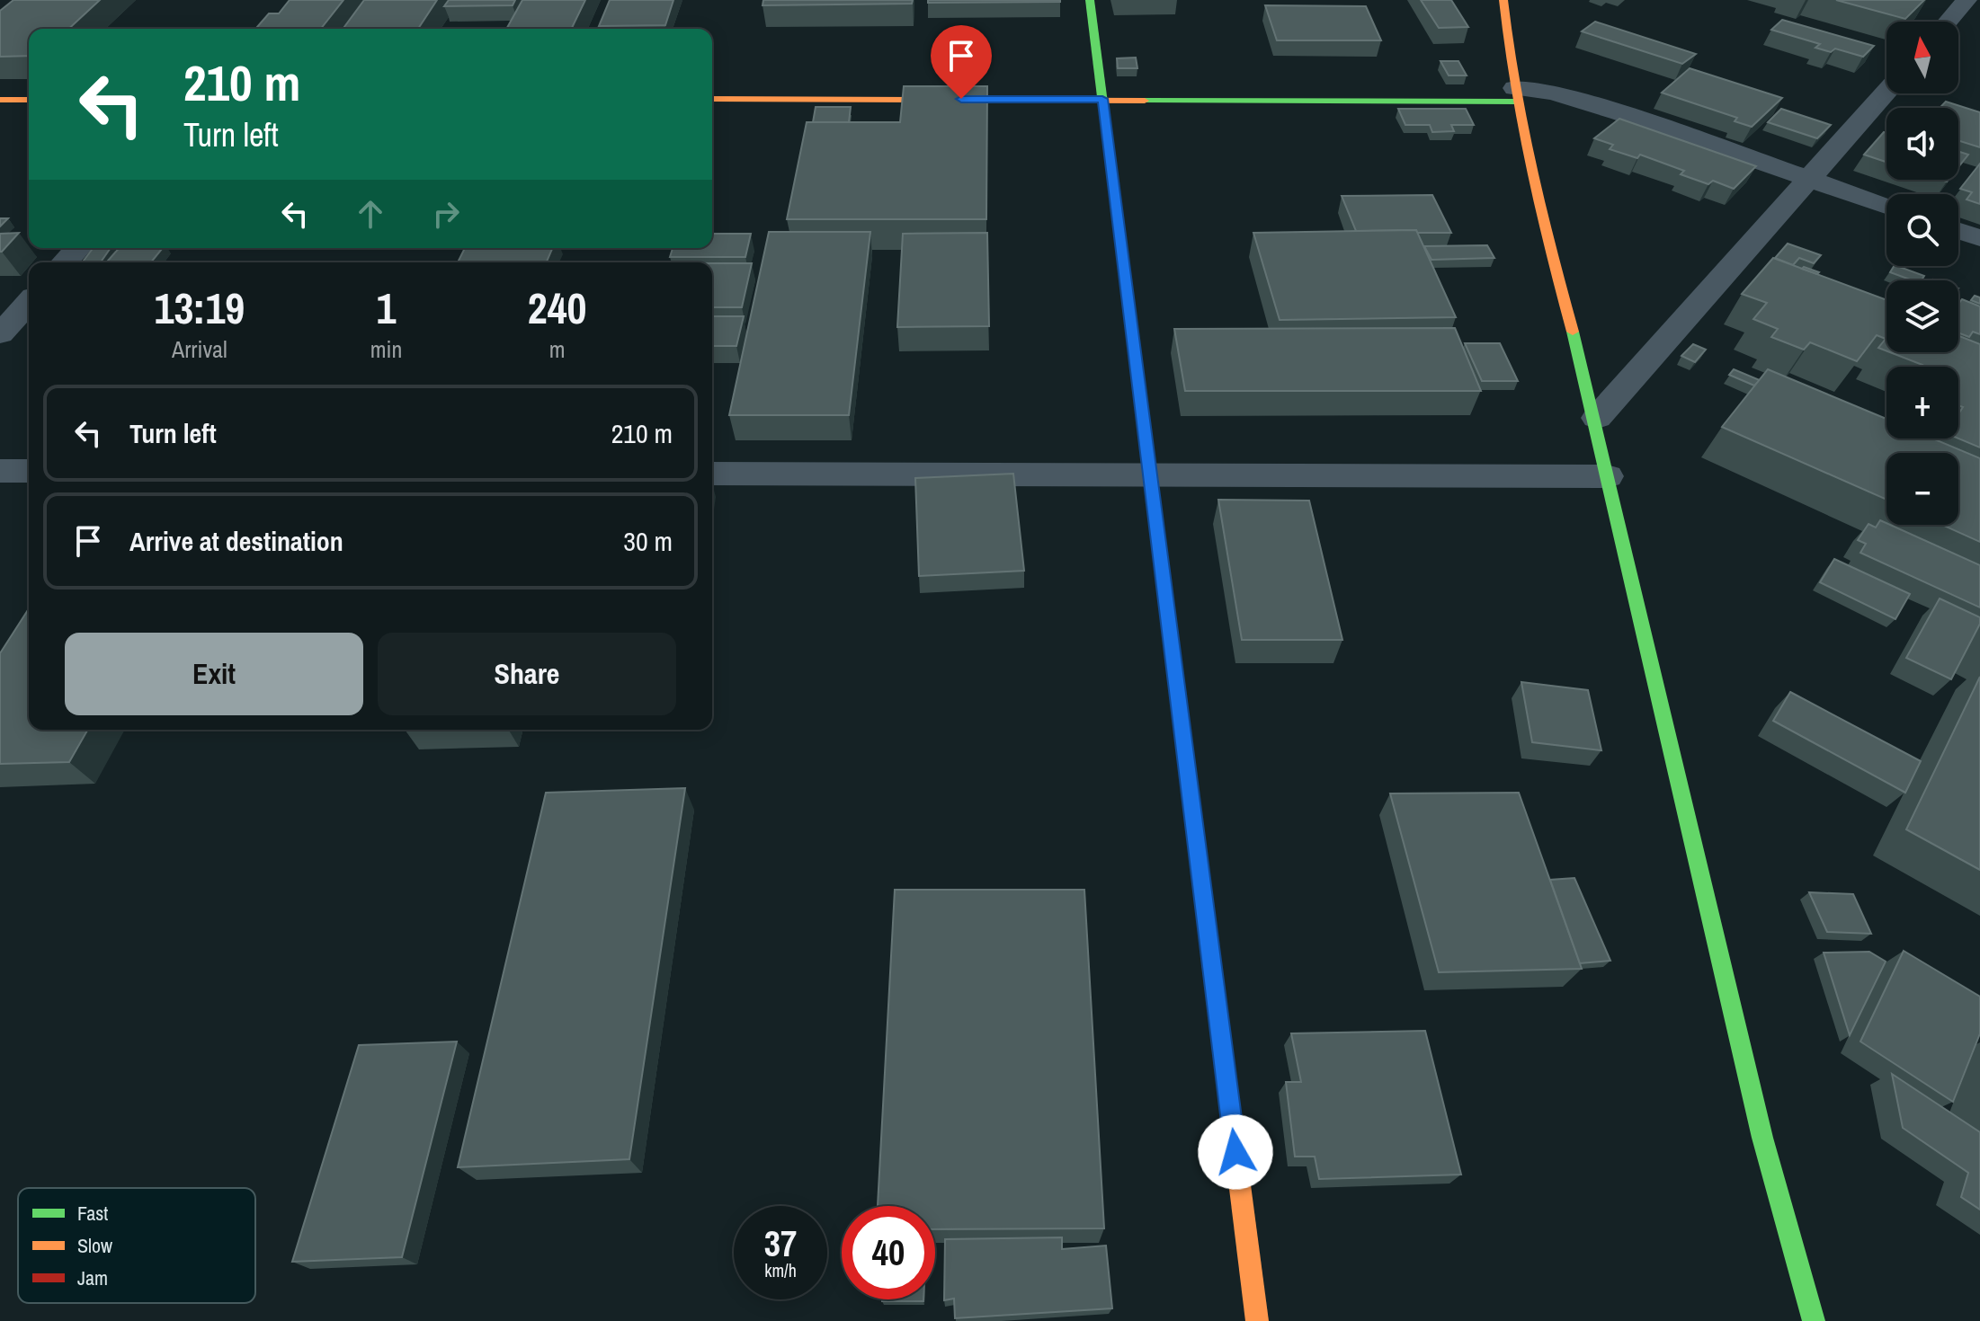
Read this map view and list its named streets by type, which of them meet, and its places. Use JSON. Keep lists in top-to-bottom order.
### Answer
{
  "legend": ["Fast", "Slow", "Jam"],
  "north": "top",
  "page": {
    "map_buttons": ["+", "−"],
    "turn": ["210 m", "Turn left"],
    "eta": [
      "13:19",
      "Arrival",
      "1",
      "min",
      "240",
      "m"
    ],
    "list": [
      {
        "name": "Turn left",
        "value": "210 m"
      },
      {
        "name": "Arrive at destination",
        "value": "30 m"
      }
    ],
    "buttons": ["Exit", "Share"],
    "speed": "37 km/h",
    "limit": "40"
  }
}
